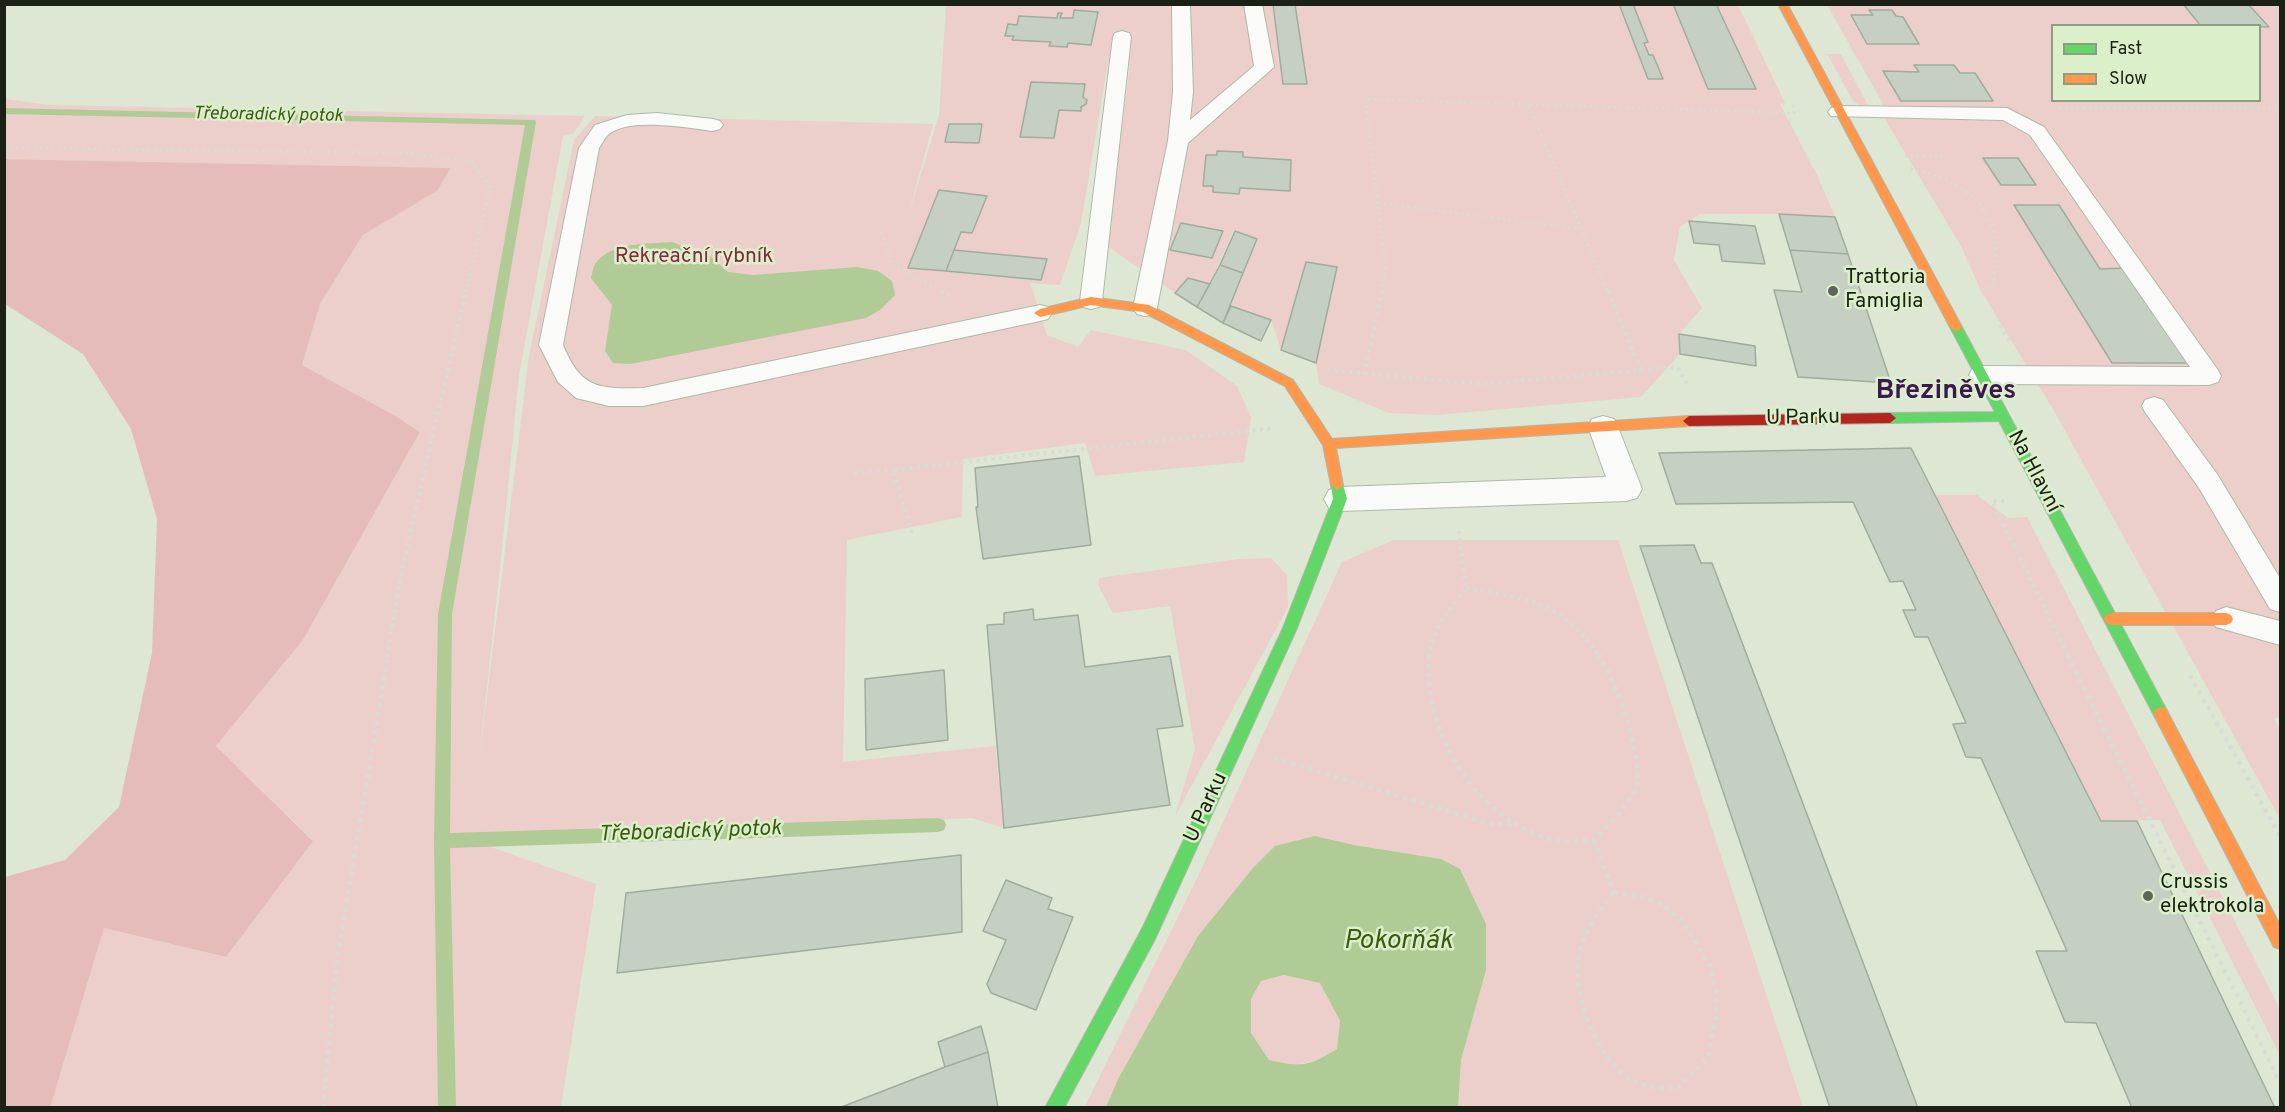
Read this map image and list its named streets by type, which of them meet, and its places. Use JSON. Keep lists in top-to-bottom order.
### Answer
{
  "streets": {
    "street": ["U Parku", "Na Hlavní"]
  },
  "crossings": [
    ["U Parku", "Na Hlavní"]
  ],
  "districts": ["Březiněves"],
  "water": ["Třeboradický potok", "Pokorňák"],
  "parks": ["Rekreační rybník"],
  "places": ["Trattoria Famiglia", "Crussis elektrokola"],
  "legend": ["Fast", "Slow"]
}
